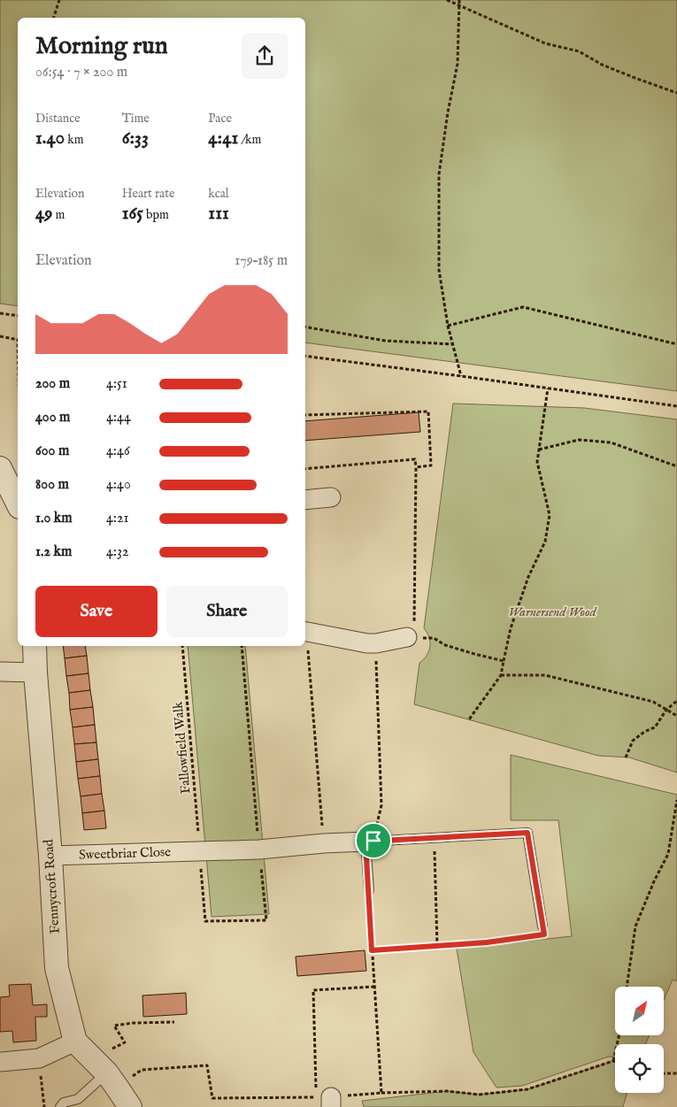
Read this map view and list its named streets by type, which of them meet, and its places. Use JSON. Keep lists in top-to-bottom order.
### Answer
{
  "streets": {
    "street": ["Sweetbriar Close", "Fennycroft Road"],
    "path": ["Fallowfield Walk"]
  },
  "crossings": [
    ["Fallowfield Walk", "Sweetbriar Close"],
    ["Sweetbriar Close", "Fennycroft Road"]
  ],
  "parks": ["Warnersend Wood"],
  "north": "top right",
  "page": {
    "heading": ["Morning run", "06:54 · 7 × 200 m"],
    "stats": [
      ["Distance", "1.40 km"],
      ["Time", "6:33"],
      ["Pace", "4:41 /km"],
      ["Elevation", "49 m"],
      ["Heart rate", "165 bpm"],
      ["kcal", "111"]
    ],
    "chart": ["Elevation", "179–185 m"],
    "list": [
      {
        "name": "200 m",
        "note": "4:51"
      },
      {
        "name": "400 m",
        "note": "4:44"
      },
      {
        "name": "600 m",
        "note": "4:46"
      },
      {
        "name": "800 m",
        "note": "4:40"
      },
      {
        "name": "1.0 km",
        "note": "4:21"
      },
      {
        "name": "1.2 km",
        "note": "4:32"
      }
    ],
    "buttons": ["Save", "Share"]
  }
}
